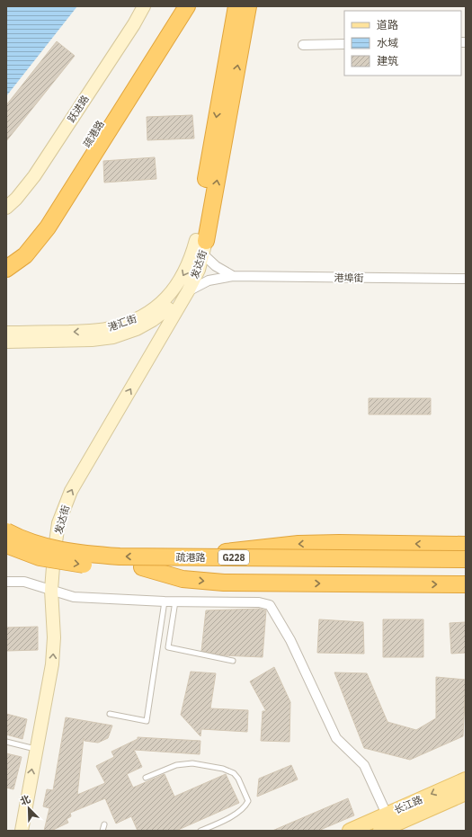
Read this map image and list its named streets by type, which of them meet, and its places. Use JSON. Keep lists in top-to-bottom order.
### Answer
{
  "streets": {
    "highway": ["疏港路", "G228"],
    "main road": ["长江路"],
    "street": [
      "跃进路",
      "发达街",
      "港埠街",
      "港汇街"
    ]
  },
  "crossings": [
    ["发达街", "港埠街"],
    ["发达街", "港汇街"]
  ],
  "one_way": ["发达街"],
  "legend": ["道路", "水域", "建筑"],
  "north": "top left"
}
